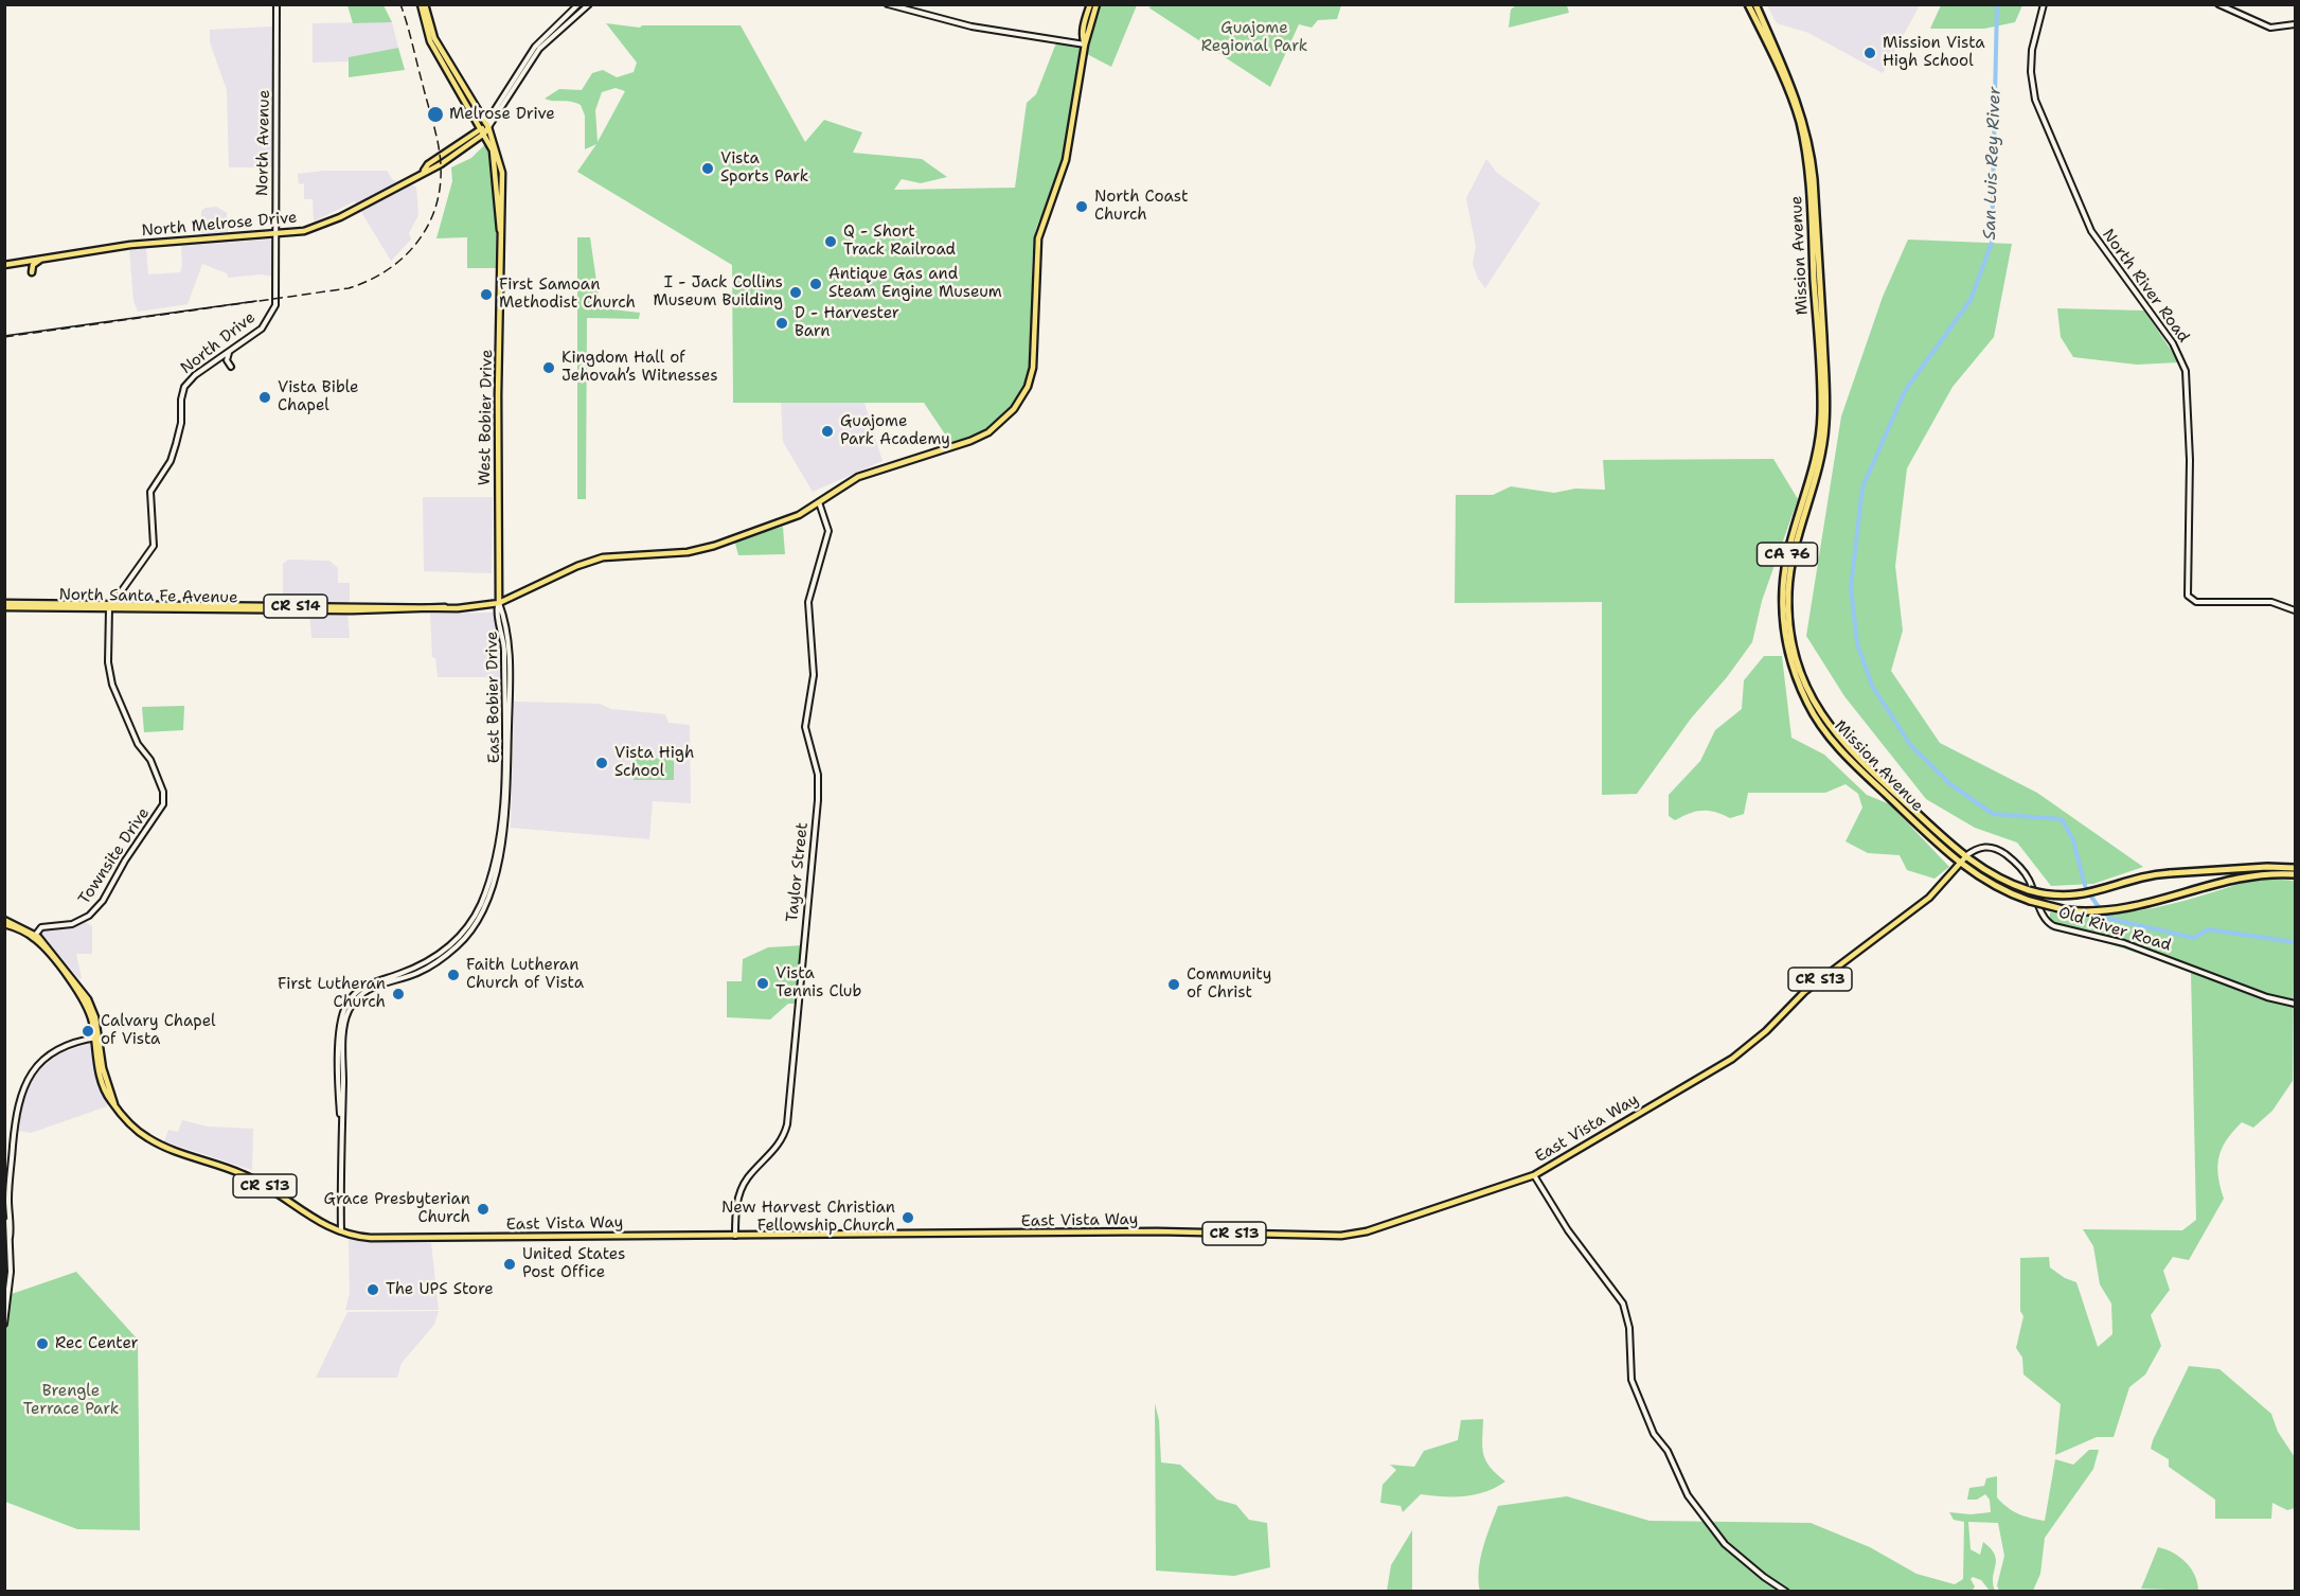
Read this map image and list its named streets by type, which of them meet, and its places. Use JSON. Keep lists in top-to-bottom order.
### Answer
{
  "streets": {
    "highway": ["Mission Avenue", "CA 76"],
    "main road": [
      "North Avenue",
      "North Melrose Drive",
      "North River Road",
      "North Drive",
      "West Bobier Drive",
      "North Santa Fe Avenue",
      "CR S14",
      "East Bobier Drive",
      "Townsite Drive",
      "Taylor Street",
      "Old River Road",
      "CR S13",
      "East Vista Way"
    ]
  },
  "crossings": [
    ["North Avenue", "North Melrose Drive"],
    ["North Avenue", "North Drive"],
    ["Mission Avenue", "Old River Road"],
    ["Mission Avenue", "East Vista Way"],
    ["North Drive", "North Santa Fe Avenue"],
    ["North Drive", "Townsite Drive"],
    ["West Bobier Drive", "North Santa Fe Avenue"],
    ["West Bobier Drive", "East Bobier Drive"],
    ["North Santa Fe Avenue", "East Bobier Drive"],
    ["North Santa Fe Avenue", "Townsite Drive"],
    ["North Santa Fe Avenue", "Taylor Street"],
    ["East Bobier Drive", "East Vista Way"],
    ["Townsite Drive", "East Vista Way"],
    ["Taylor Street", "East Vista Way"],
    ["Old River Road", "East Vista Way"]
  ],
  "water": ["San Luis Rey River"],
  "parks": ["Guajome Regional Park", "Brengle Terrace Park"],
  "places": [
    "Mission Vista High School",
    "Melrose Drive",
    "Vista Sports Park",
    "North Coast Church",
    "Q - Short Track Railroad",
    "Antique Gas and Steam Engine Museum",
    "I - Jack Collins Museum Building",
    "First Samoan Methodist Church",
    "D - Harvester Barn",
    "Kingdom Hall of Jehovah’s Witnesses",
    "Vista Bible Chapel",
    "Guajome Park Academy",
    "Vista High School",
    "Faith Lutheran Church of Vista",
    "Vista Tennis Club",
    "Community of Christ",
    "First Lutheran Church",
    "Calvary Chapel of Vista",
    "Grace Presbyterian Church",
    "New Harvest Christian Fellowship Church",
    "United States Post Office",
    "The UPS Store",
    "Rec Center"
  ]
}
